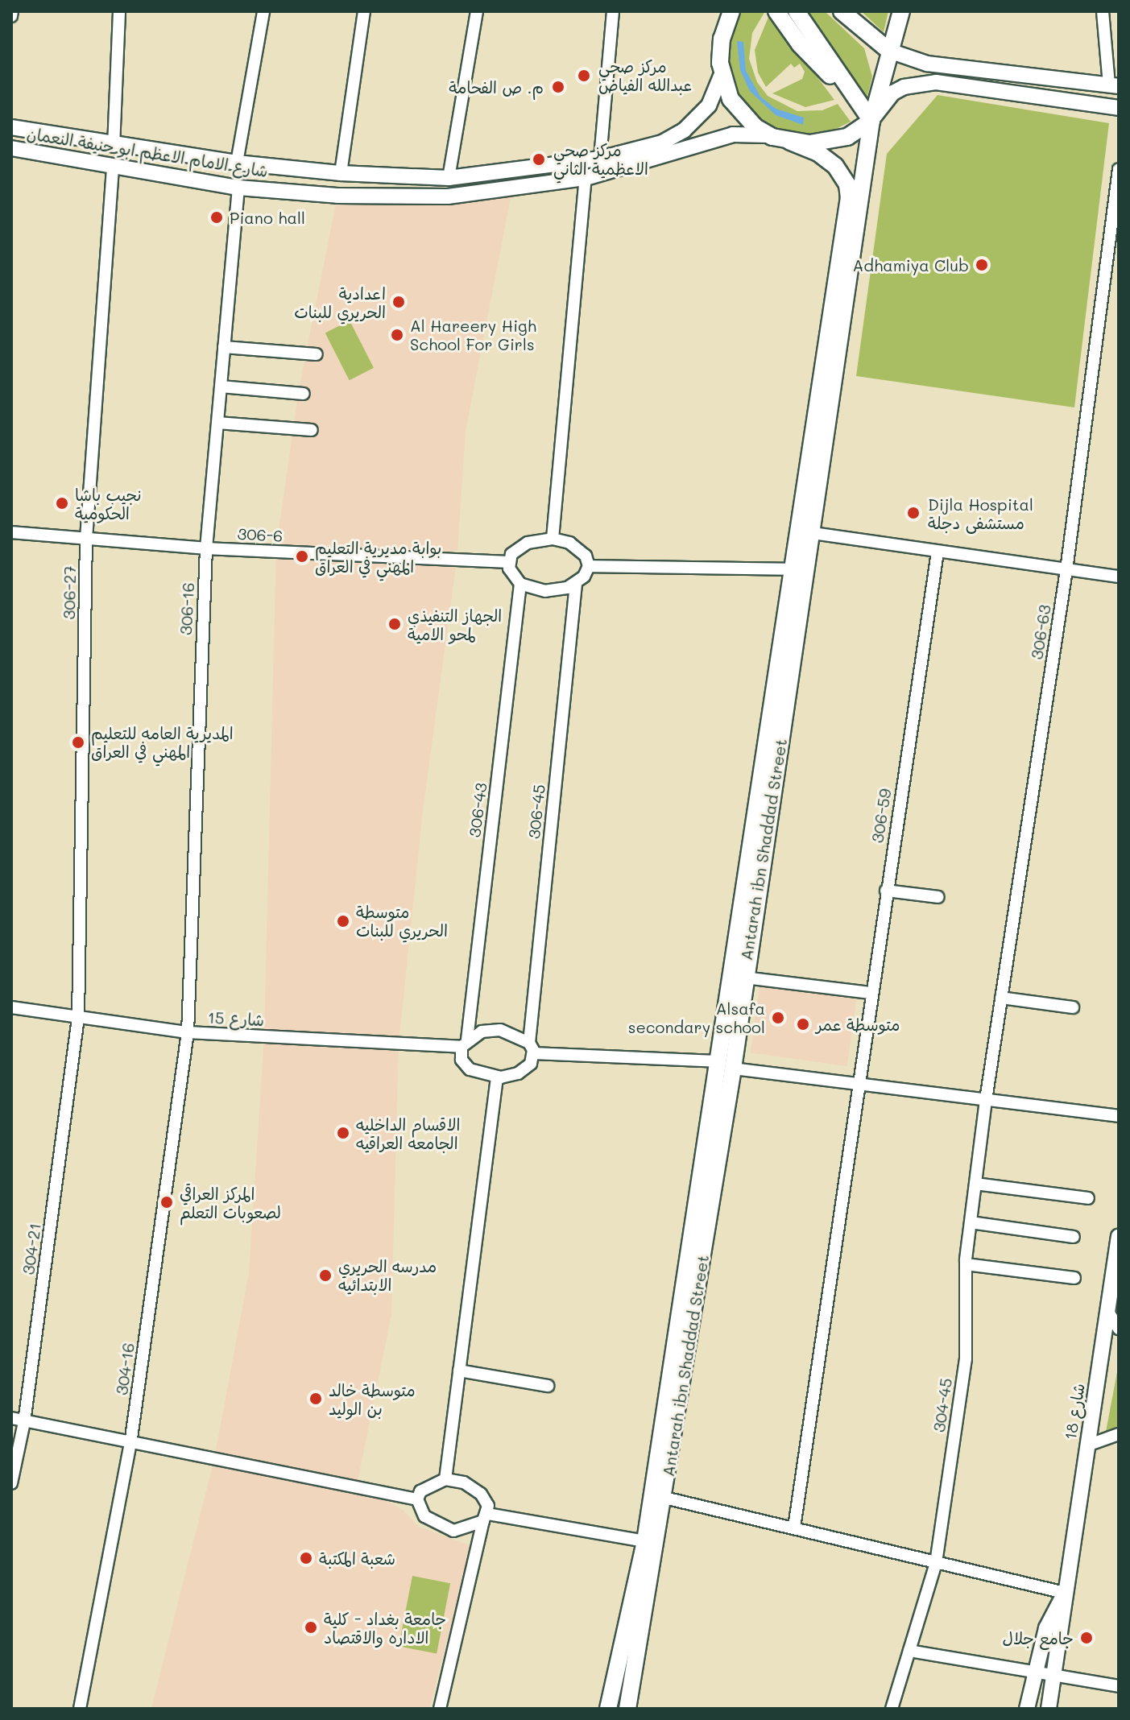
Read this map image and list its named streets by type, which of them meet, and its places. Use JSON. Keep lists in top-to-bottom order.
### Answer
{
  "streets": {
    "main road": ["شارع الامام الاعظم ابو حنيفة النعمان", "Antarah ibn Shaddad Street", "شارع 18"],
    "street": [
      "306-6",
      "306-27",
      "306-16",
      "306-63",
      "306-43",
      "306-45",
      "306-59",
      "شارع 15",
      "304-21",
      "304-16",
      "304-45"
    ]
  },
  "crossings": [
    ["شارع الامام الاعظم ابو حنيفة النعمان", "306-27"],
    ["شارع الامام الاعظم ابو حنيفة النعمان", "306-16"],
    ["306-6", "306-27"],
    ["306-6", "306-16"],
    ["306-6", "306-43"],
    ["306-6", "306-45"],
    ["306-27", "شارع 15"],
    ["306-27", "304-21"],
    ["306-16", "شارع 15"],
    ["306-16", "304-16"],
    ["306-63", "شارع 15"],
    ["306-63", "304-45"],
    ["306-43", "306-45"],
    ["306-43", "شارع 15"],
    ["306-45", "شارع 15"],
    ["306-59", "شارع 15"],
    ["Antarah ibn Shaddad Street", "شارع 15"],
    ["شارع 15", "304-21"],
    ["شارع 15", "304-16"],
    ["شارع 15", "304-45"]
  ],
  "places": [
    "مركز صحي عبدالله الفياض",
    "م. ص الفحامة",
    "مركز صحي الاعظمية الثاني",
    "Piano hall",
    "Adhamiya Club",
    "اعدادية الحريري للبنات",
    "Al Hareery High School For Girls",
    "نجيب باشا الحكومية",
    "Dijla Hospital مستشفى دجلة",
    "بوابة مديرية التعليم المهني في العراق",
    "الجهاز التنفيذي لمحو الامية",
    "المديرية العامه للتعليم المهني في العراق",
    "متوسطة الحريري للبنات",
    "Alsafa secondary school",
    "متوسطة عمر",
    "الاقسام الداخليه الجامعه العراقيه",
    "المركز العراقي لصعوبات التعلم",
    "مدرسه الحريري الابتدائيه",
    "متوسطة خالد بن الوليد",
    "شعبة المكتبة",
    "جامعة بغداد - كلية الاداره والاقتصاد",
    "جامع جلال"
  ]
}
